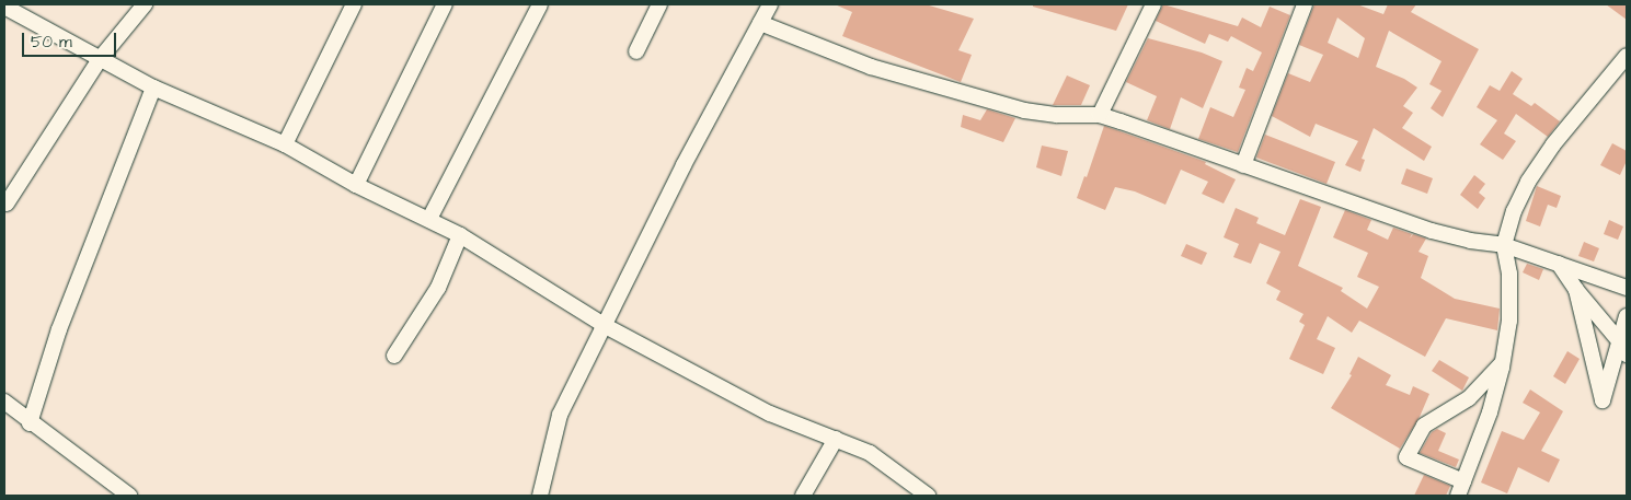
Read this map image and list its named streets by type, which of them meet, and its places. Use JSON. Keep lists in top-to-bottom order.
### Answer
{
  "scale_bar": "50 m"
}
